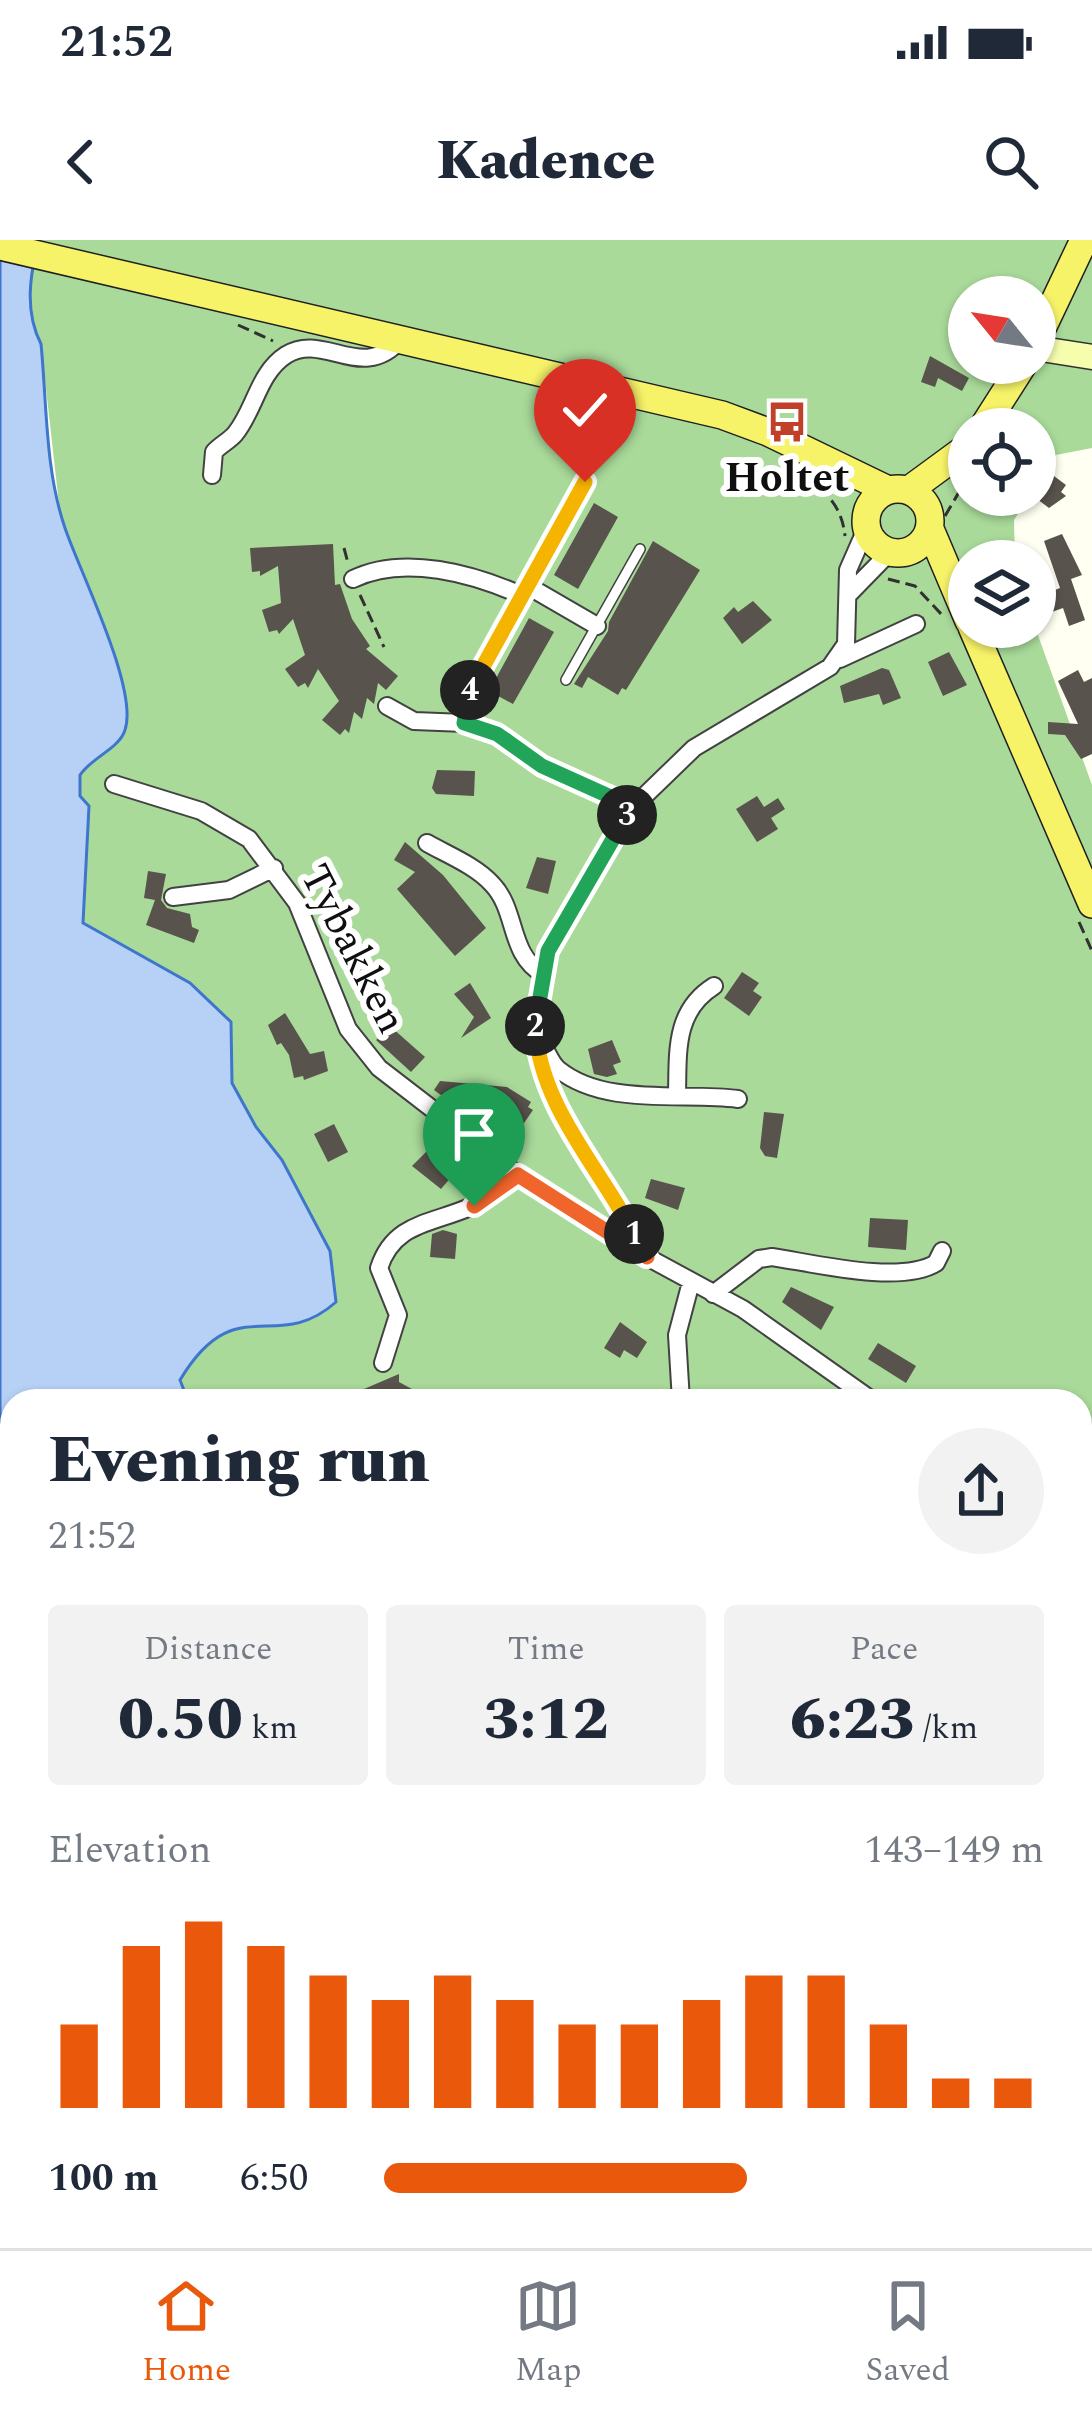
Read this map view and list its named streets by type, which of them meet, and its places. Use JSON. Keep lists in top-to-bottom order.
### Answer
{
  "streets": {
    "street": ["Tybakken"]
  },
  "places": {
    "bus stop": ["Holtet"]
  },
  "north": "top left",
  "page": {
    "status": "21:52",
    "header": "Kadence",
    "pins": [
      "4",
      "3",
      "2",
      "1"
    ],
    "heading": ["Evening run", "21:52"],
    "stats": [
      ["Distance", "0.50 km"],
      ["Time", "3:12"],
      ["Pace", "6:23 /km"]
    ],
    "chart": ["Elevation", "143–149 m"],
    "list": [
      {
        "name": "100 m",
        "note": "6:50"
      }
    ],
    "tabs": ["Home", "Map", "Saved"]
  }
}
